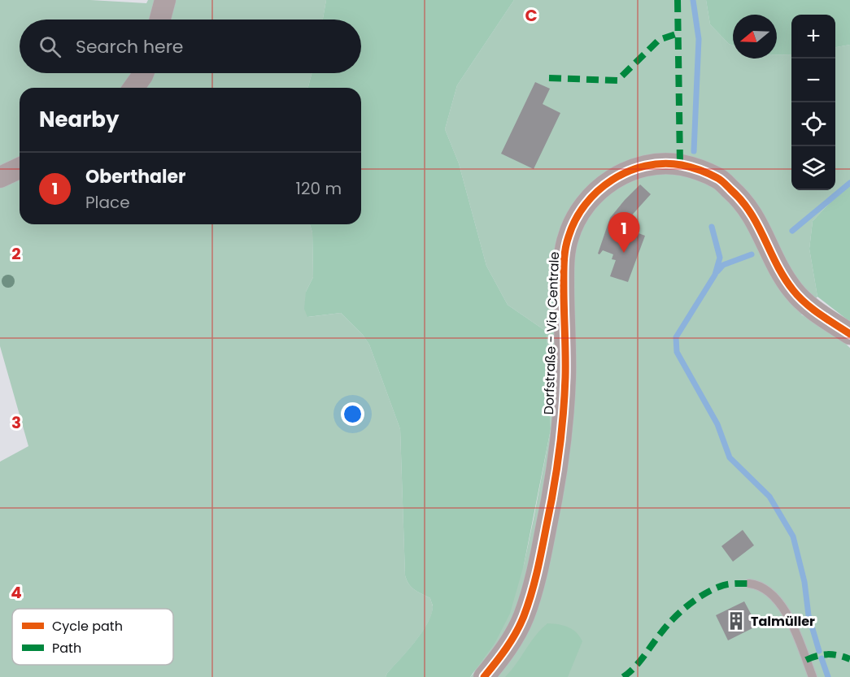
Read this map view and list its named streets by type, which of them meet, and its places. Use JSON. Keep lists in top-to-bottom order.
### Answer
{
  "streets": {
    "street": ["Dorfstraße - Via Centrale"]
  },
  "places": {
    "building": ["Talmüller"]
  },
  "legend": ["Cycle path", "Path"],
  "north": "left",
  "page": {
    "map_buttons": ["+", "−"],
    "search": "Search here",
    "heading": "Nearby",
    "list": [
      {
        "mark": "1",
        "name": "Oberthaler",
        "note": "Place",
        "value": "120 m"
      }
    ],
    "pins": "1"
  },
  "grid": {
    "columns": ["C"],
    "rows": ["2", "3", "4"]
  }
}
